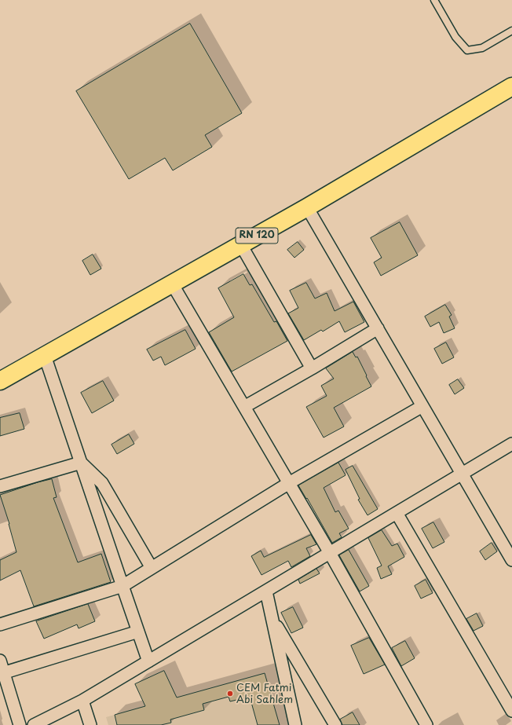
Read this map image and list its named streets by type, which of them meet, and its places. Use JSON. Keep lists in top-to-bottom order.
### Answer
{
  "streets": {
    "main road": ["RN 120"]
  },
  "places": ["CEM Fatmi Abi Sahlem"]
}
